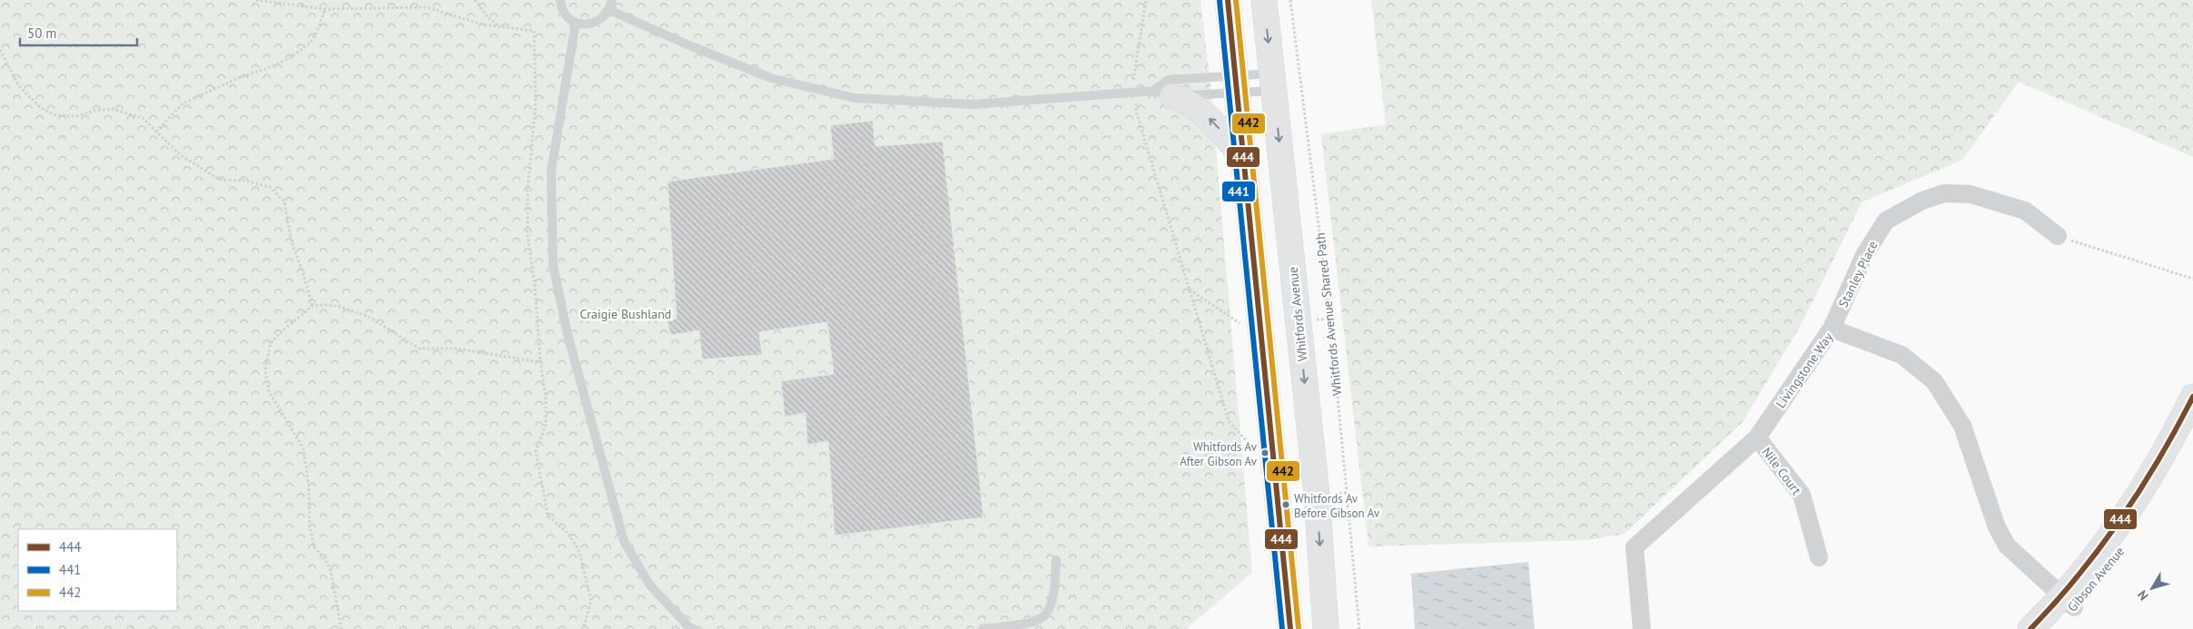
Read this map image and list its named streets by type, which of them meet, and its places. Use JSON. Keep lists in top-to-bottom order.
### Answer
{
  "streets": {
    "main road": ["Whitfords Avenue", "Gibson Avenue"],
    "street": ["Stanley Place", "Livingstone Way", "Nile Court"],
    "path": ["Whitfords Avenue Shared Path"]
  },
  "crossings": [
    ["Stanley Place", "Livingstone Way"],
    ["Livingstone Way", "Nile Court"],
    ["Livingstone Way", "Gibson Avenue"]
  ],
  "parks": ["Craigie Bushland"],
  "places": ["Whitfords Av After Gibson Av", "Whitfords Av Before Gibson Av"],
  "lines": ["transit line 444", "transit line 442", "transit line 441"],
  "legend": ["444", "441", "442"],
  "scale_bar": "50 m",
  "north": "bottom left"
}
